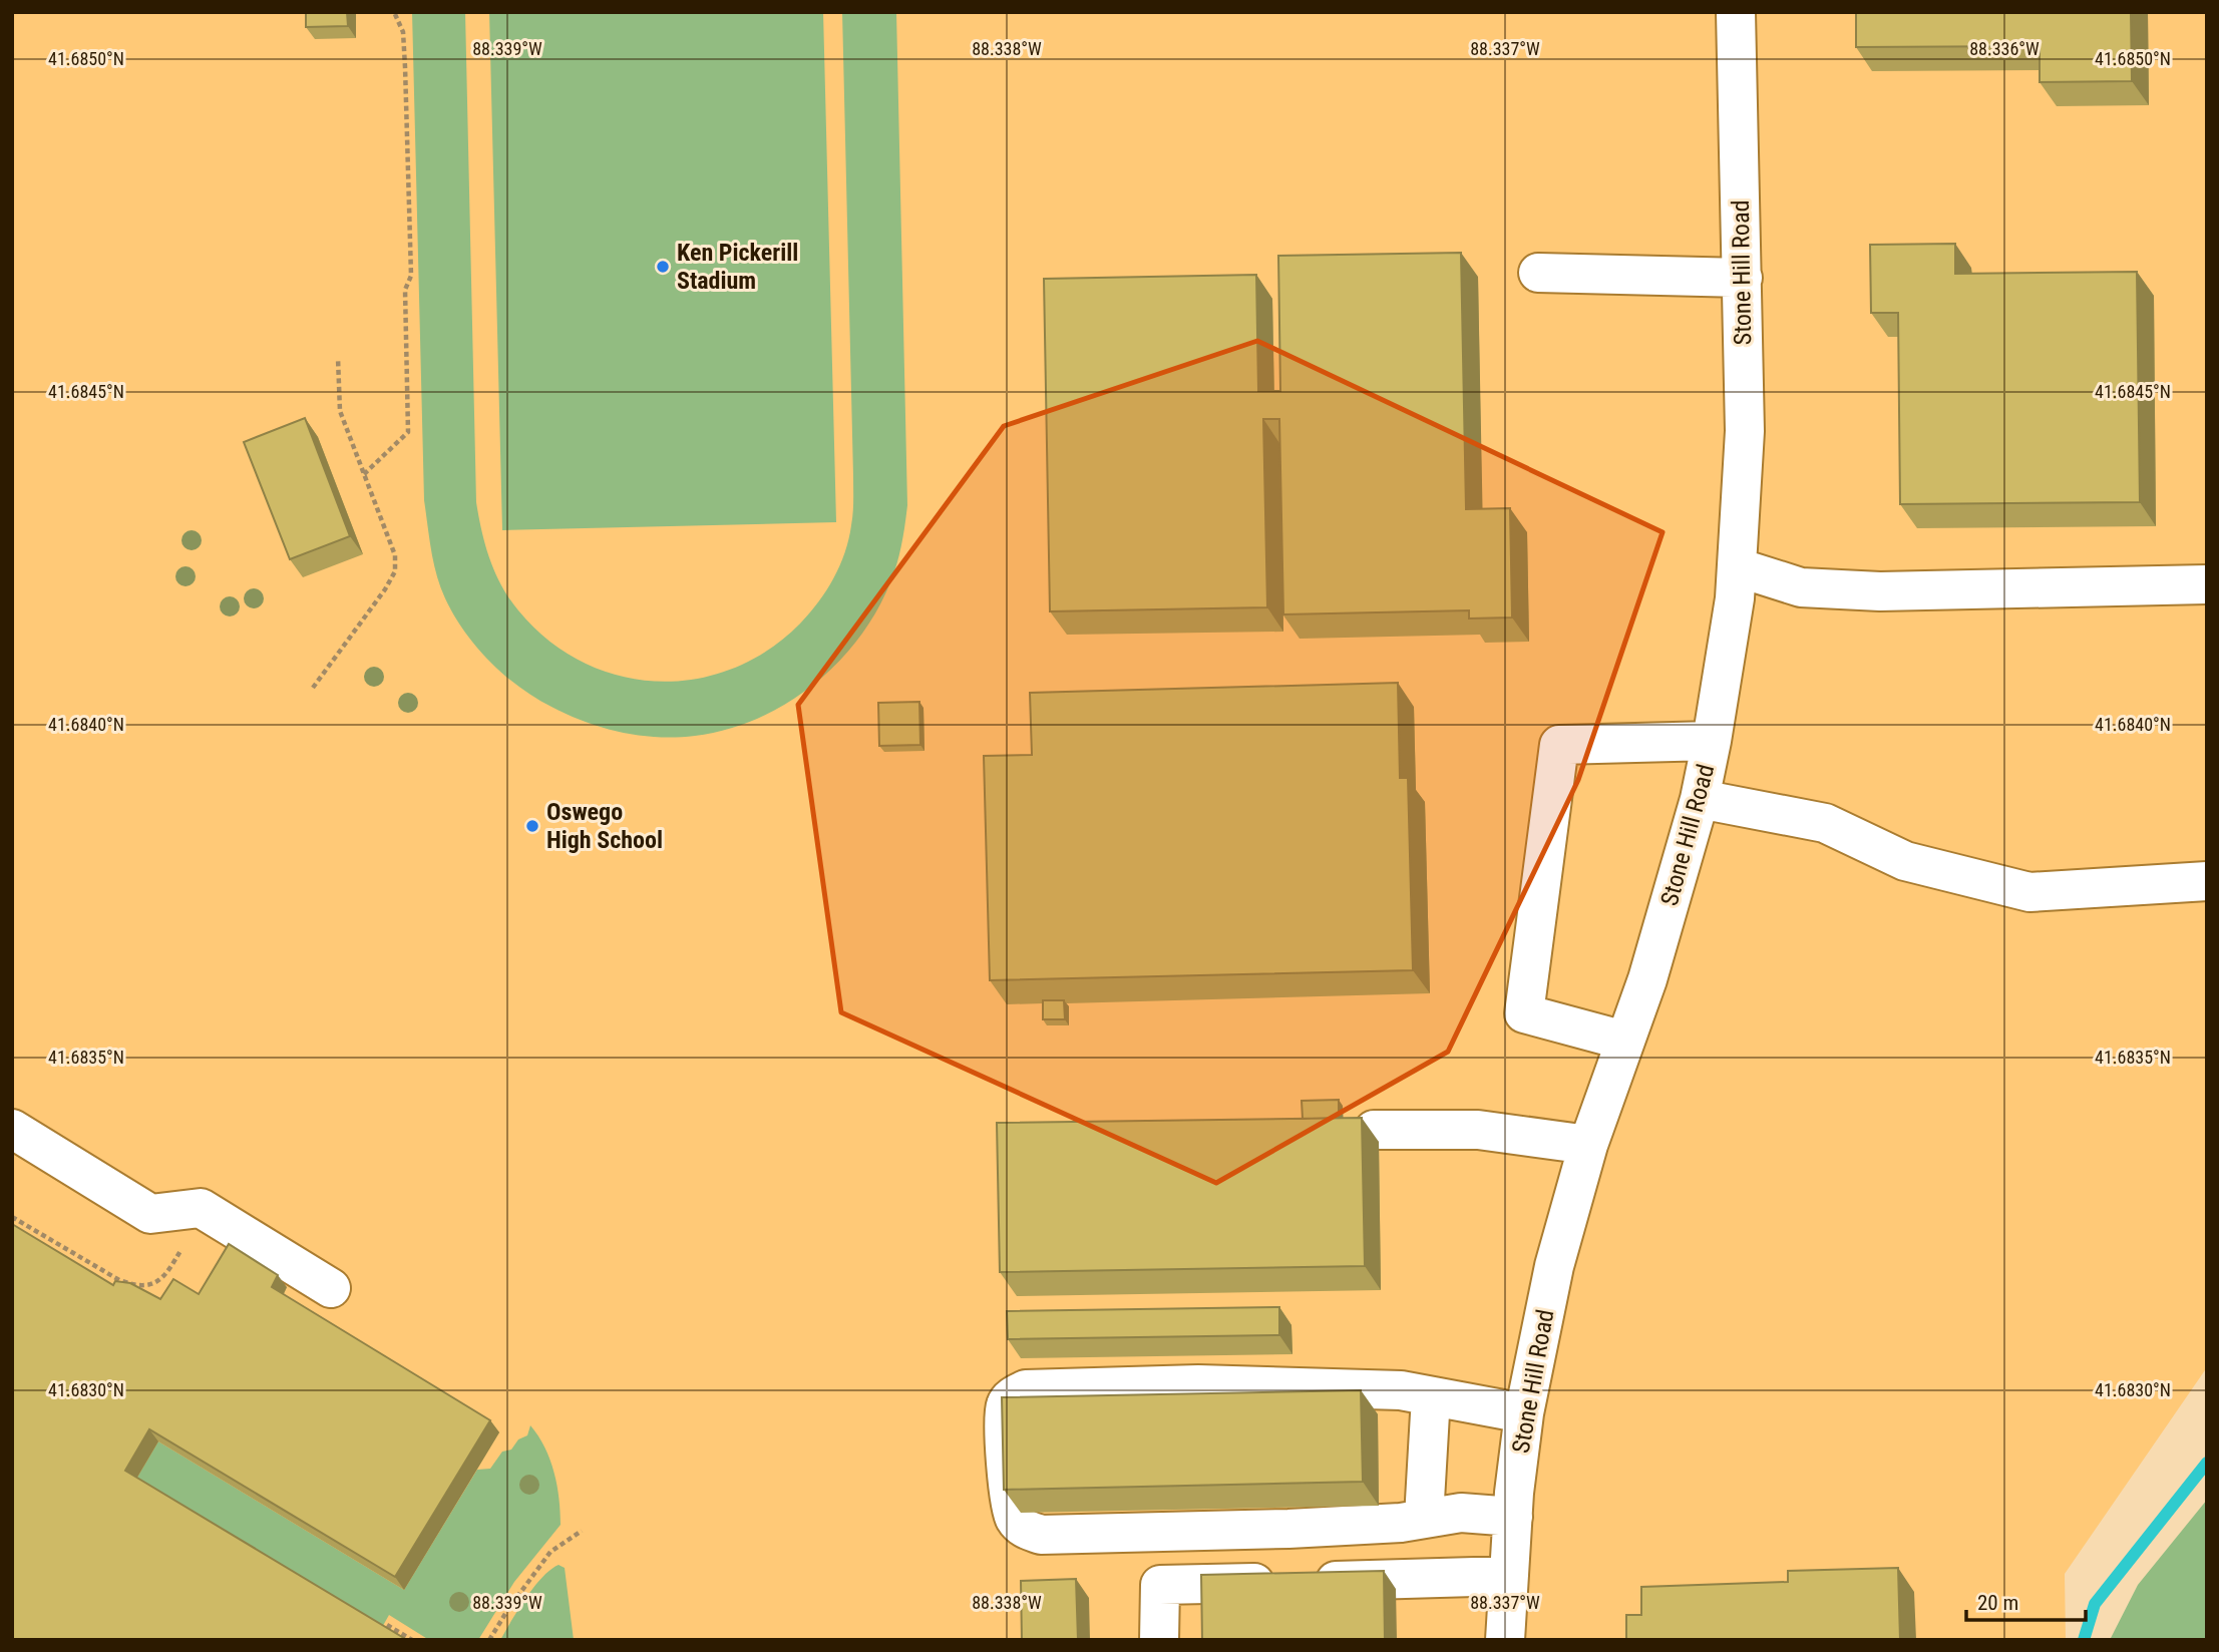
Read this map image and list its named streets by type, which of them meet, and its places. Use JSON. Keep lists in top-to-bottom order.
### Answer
{
  "streets": {
    "street": ["Stone Hill Road"]
  },
  "places": ["Ken Pickerill Stadium", "Oswego High School"],
  "scale_bar": "20 m",
  "coordinates": [
    "88.339°W",
    "88.338°W",
    "88.337°W",
    "88.336°W",
    "41.6850°N",
    "41.6845°N",
    "41.6840°N",
    "41.6835°N",
    "41.6830°N"
  ]
}
